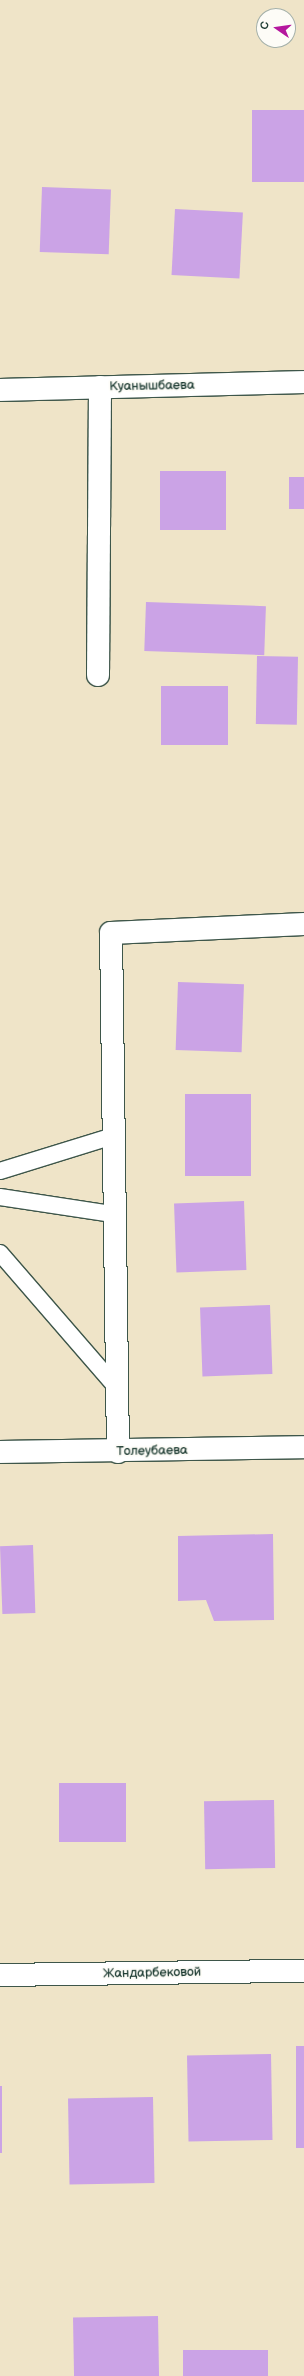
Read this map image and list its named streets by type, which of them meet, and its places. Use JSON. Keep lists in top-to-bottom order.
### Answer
{
  "streets": {
    "street": ["Куанышбаева", "Толеубаева", "Жандарбековой"]
  },
  "north": "left"
}
